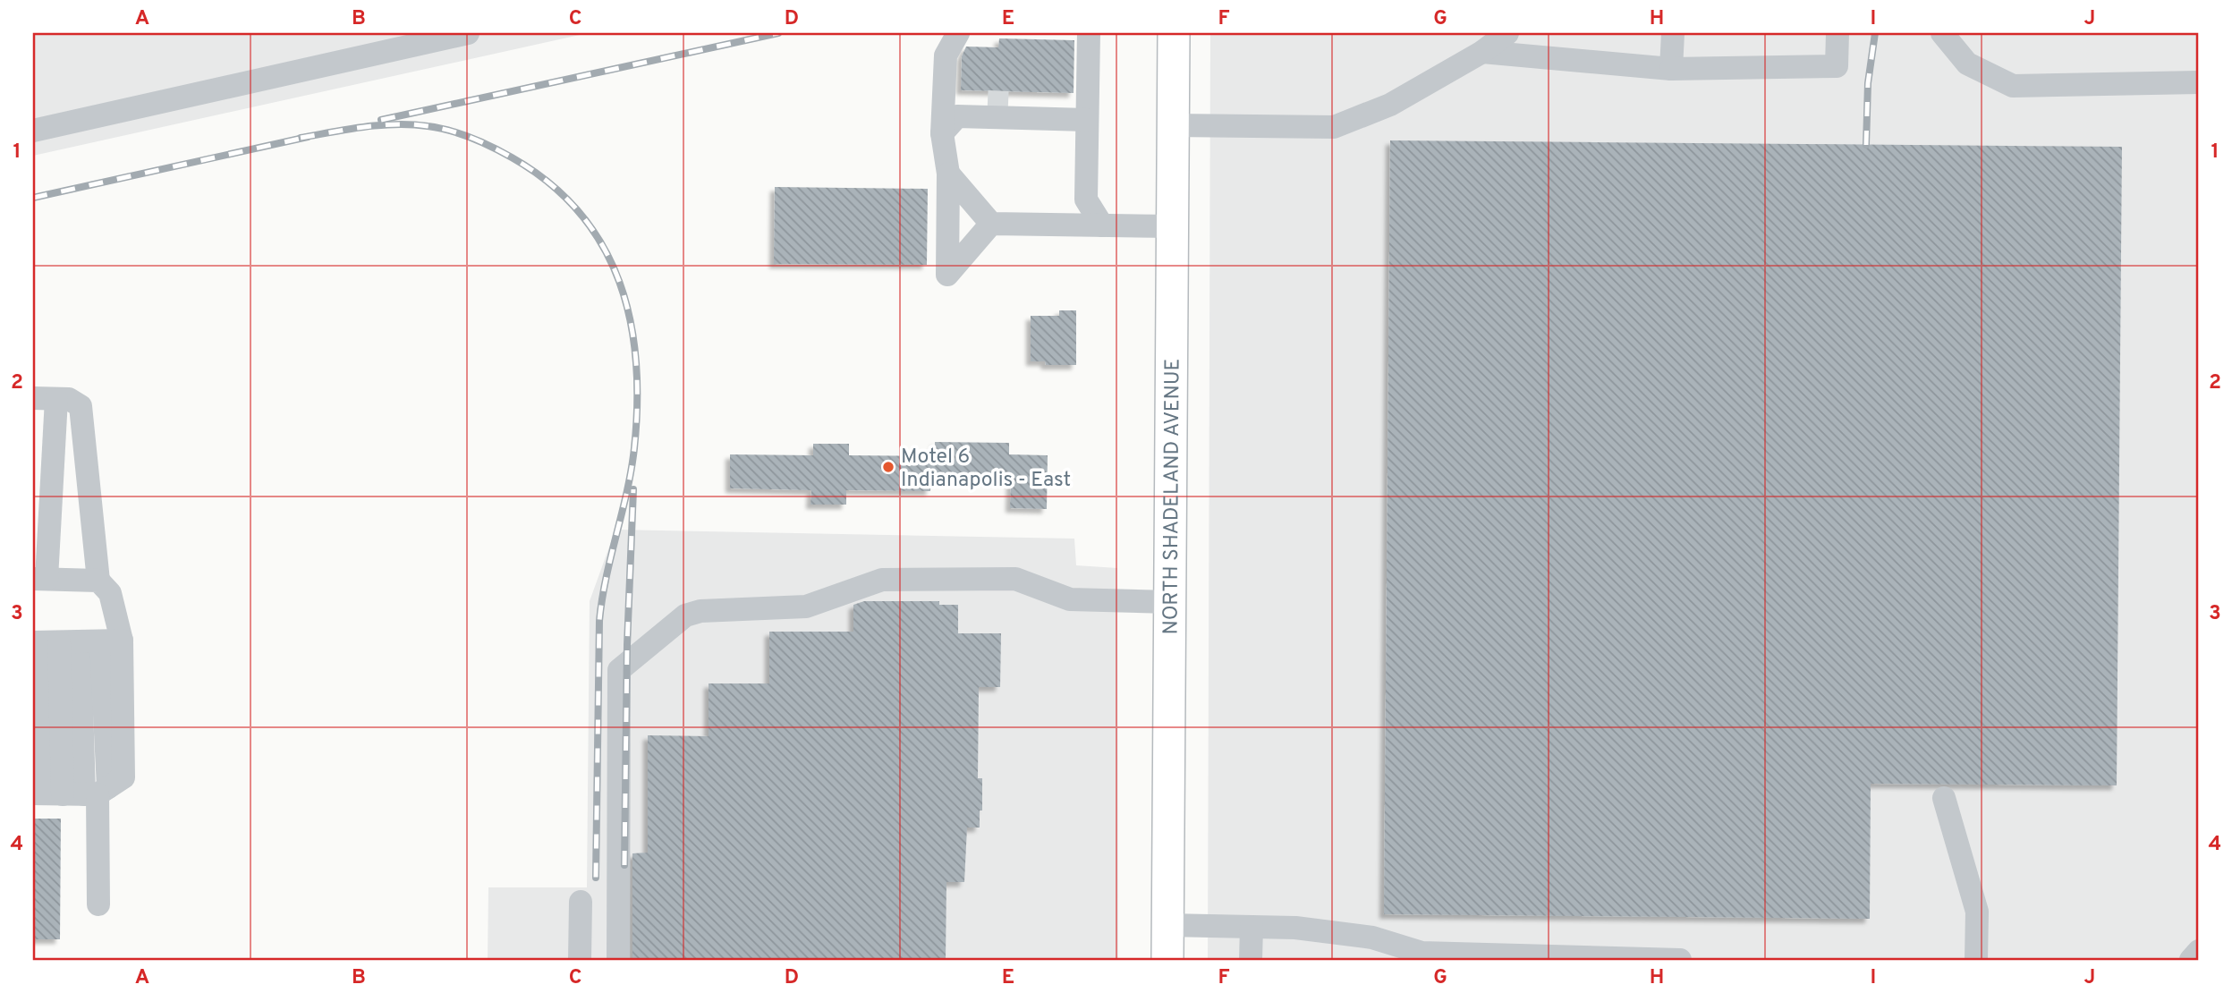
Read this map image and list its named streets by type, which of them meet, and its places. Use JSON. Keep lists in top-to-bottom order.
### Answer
{
  "streets": {
    "main road": ["NORTH SHADELAND AVENUE"]
  },
  "places": ["Motel 6 Indianapolis - East"],
  "grid": {
    "columns": [
      "A",
      "B",
      "C",
      "D",
      "E",
      "F",
      "G",
      "H",
      "I",
      "J"
    ],
    "rows": [
      "1",
      "2",
      "3",
      "4"
    ]
  }
}
